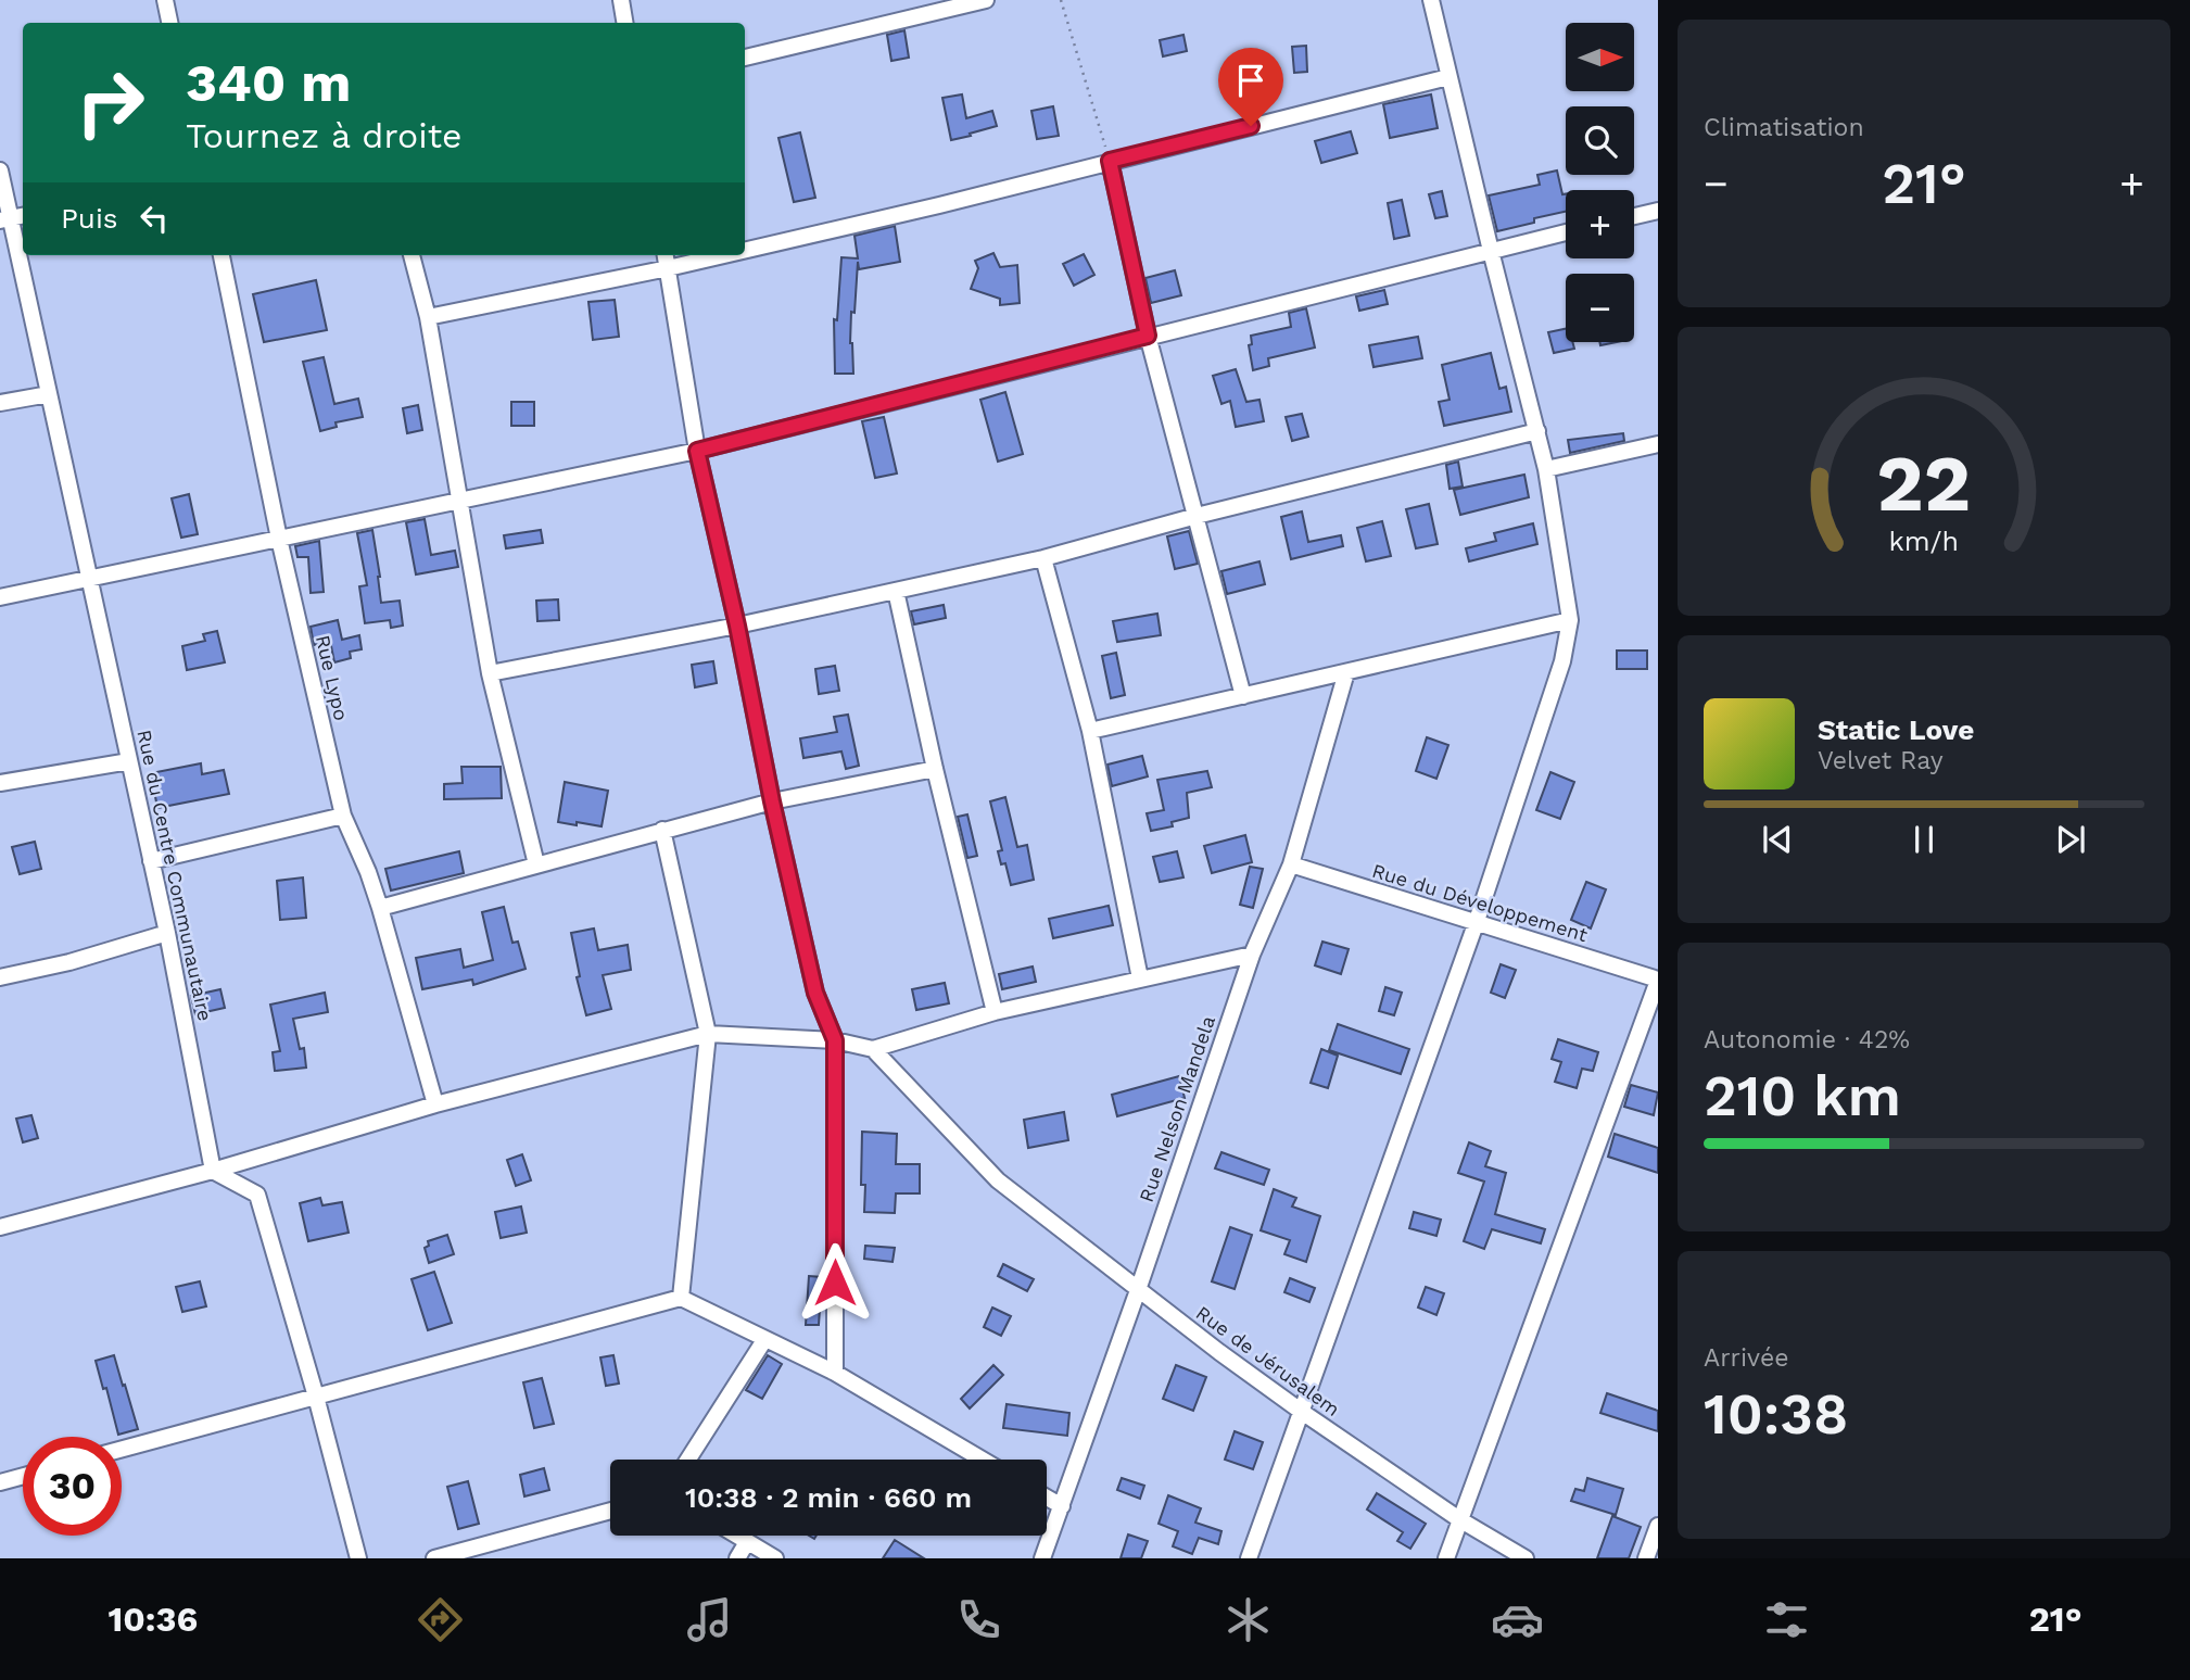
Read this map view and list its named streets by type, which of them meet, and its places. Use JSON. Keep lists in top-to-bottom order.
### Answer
{
  "streets": {
    "street": [
      "Rue Lypo",
      "Rue du Centre Communautaire",
      "Rue du Développement",
      "Rue Nelson Mandela",
      "Rue de Jérusalem"
    ]
  },
  "crossings": [
    ["Rue du Développement", "Rue Nelson Mandela"],
    ["Rue Nelson Mandela", "Rue de Jérusalem"]
  ],
  "north": "right",
  "page": {
    "tile": [
      "Climatisation",
      ["Autonomie · 42%", "210 km"],
      ["Arrivée", "10:38"]
    ],
    "map_buttons": ["+", "−"],
    "turn": ["340 m", "Tournez à droite"],
    "heat": ["−", "21°", "+"],
    "then": "Puis",
    "song": ["Static Love", "Velvet Ray"],
    "limit": "30",
    "trip": "10:38 · 2 min · 660 m",
    "tabs": ["10:36", "21°"],
    "gauge": ["22", "km/h"]
  }
}
